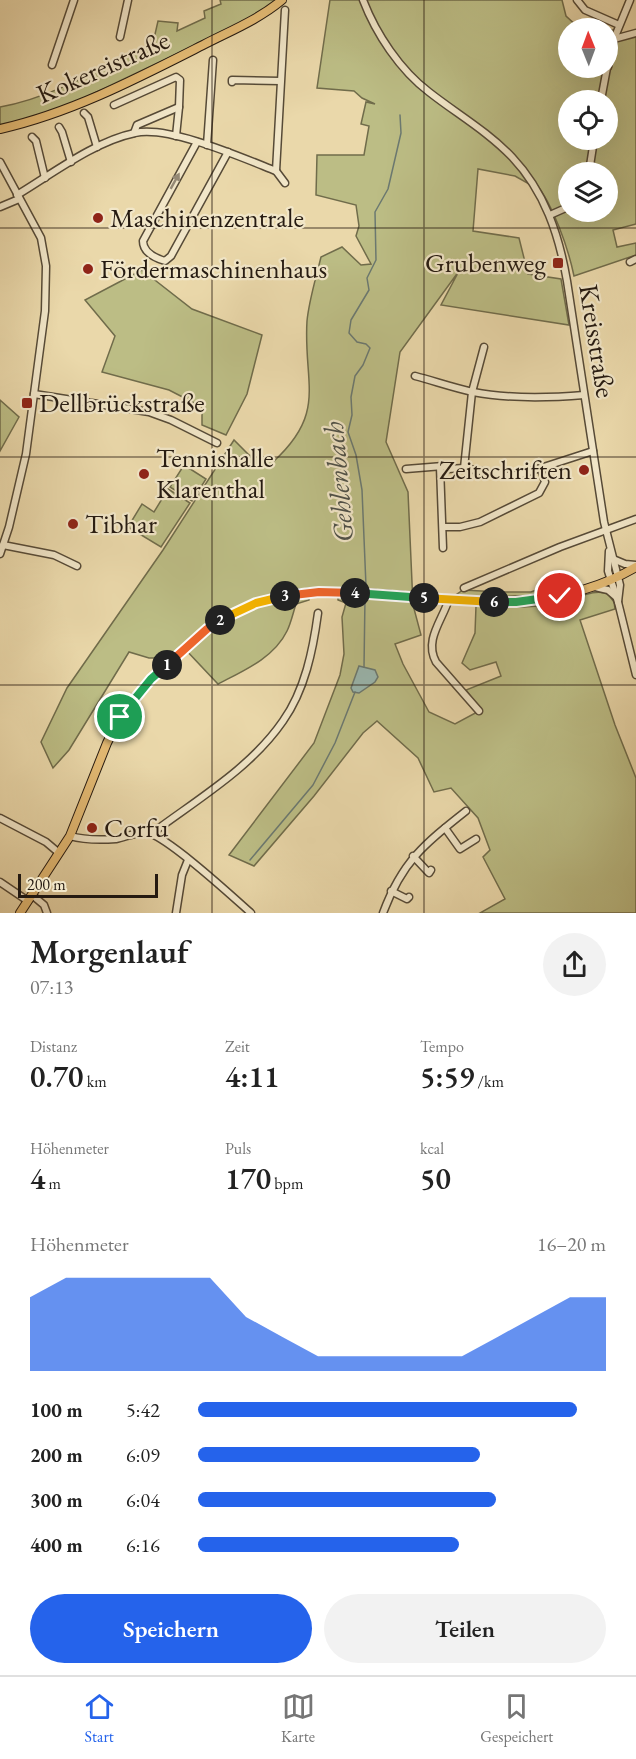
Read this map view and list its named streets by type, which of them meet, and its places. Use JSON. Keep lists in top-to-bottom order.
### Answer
{
  "streets": {
    "main road": ["Kokereistraße"],
    "street": ["Kreisstraße"]
  },
  "water": ["Gehlenbach"],
  "places": {
    "other": [
      "Maschinenzentrale",
      "Fördermaschinenhaus",
      "Zeitschriften",
      "Tennishalle Klarenthal",
      "Tibhar",
      "Corfu"
    ],
    "transit": ["Grubenweg", "Dellbrückstraße"]
  },
  "scale_bar": "200 m",
  "north": "top",
  "page": {
    "pins": [
      "4",
      "3",
      "5",
      "6",
      "2",
      "1"
    ],
    "scale": "200 m",
    "heading": ["Morgenlauf", "07:13"],
    "stats": [
      ["Distanz", "0.70 km"],
      ["Zeit", "4:11"],
      ["Tempo", "5:59 /km"],
      ["Höhenmeter", "4 m"],
      ["Puls", "170 bpm"],
      ["kcal", "50"]
    ],
    "chart": ["Höhenmeter", "16–20 m"],
    "list": [
      {
        "name": "100 m",
        "note": "5:42"
      },
      {
        "name": "200 m",
        "note": "6:09"
      },
      {
        "name": "300 m",
        "note": "6:04"
      },
      {
        "name": "400 m",
        "note": "6:16"
      }
    ],
    "buttons": ["Speichern", "Teilen"],
    "tabs": ["Start", "Karte", "Gespeichert"]
  }
}
